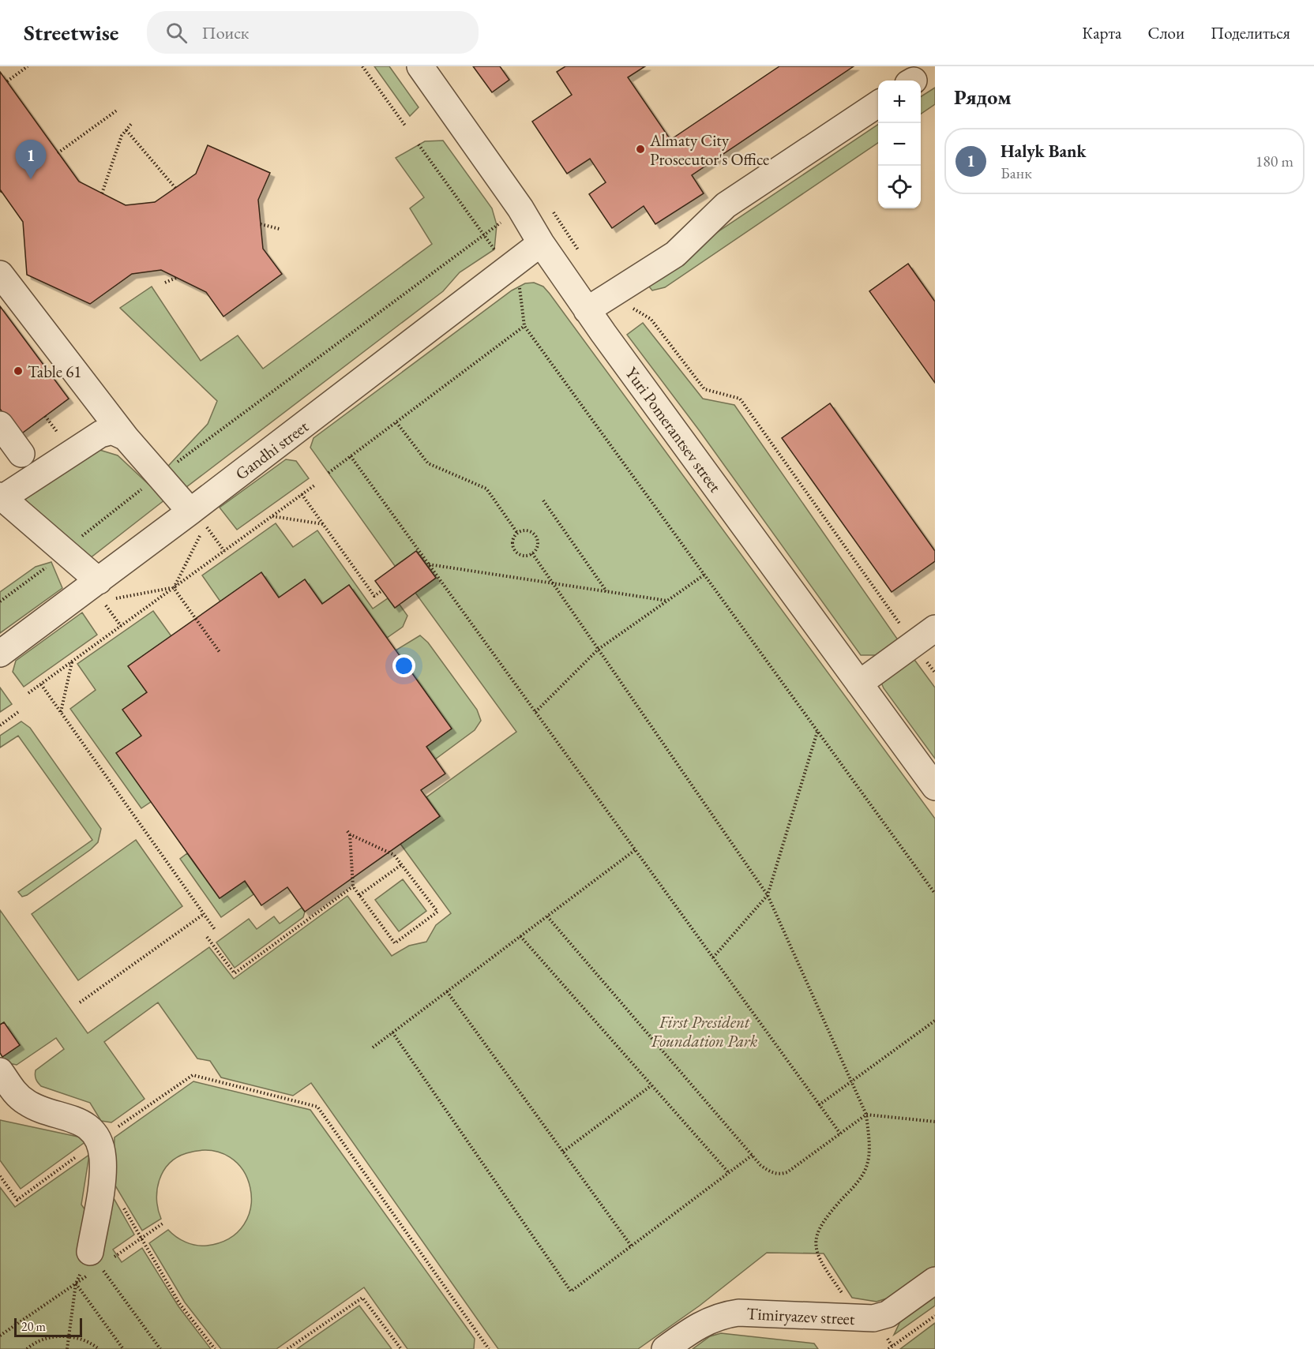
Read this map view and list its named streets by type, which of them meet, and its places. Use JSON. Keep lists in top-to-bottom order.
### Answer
{
  "streets": {
    "street": ["Yuri Pomerantsev street", "Gandhi street", "Timiryazev street"]
  },
  "crossings": [
    ["Yuri Pomerantsev street", "Gandhi street"]
  ],
  "parks": ["First President Foundation Park"],
  "places": ["Almaty City Prosecutor's Office", "Table 61"],
  "scale_bar": "20 m",
  "page": {
    "header": "Streetwise",
    "search": "Поиск",
    "nav": ["Карта", "Слои", "Поделиться"],
    "heading": "Рядом",
    "map_buttons": ["+", "−"],
    "list": [
      {
        "mark": "1",
        "name": "Halyk Bank",
        "note": "Банк",
        "value": "180 m"
      }
    ],
    "pins": "1",
    "scale": "20 m"
  }
}
